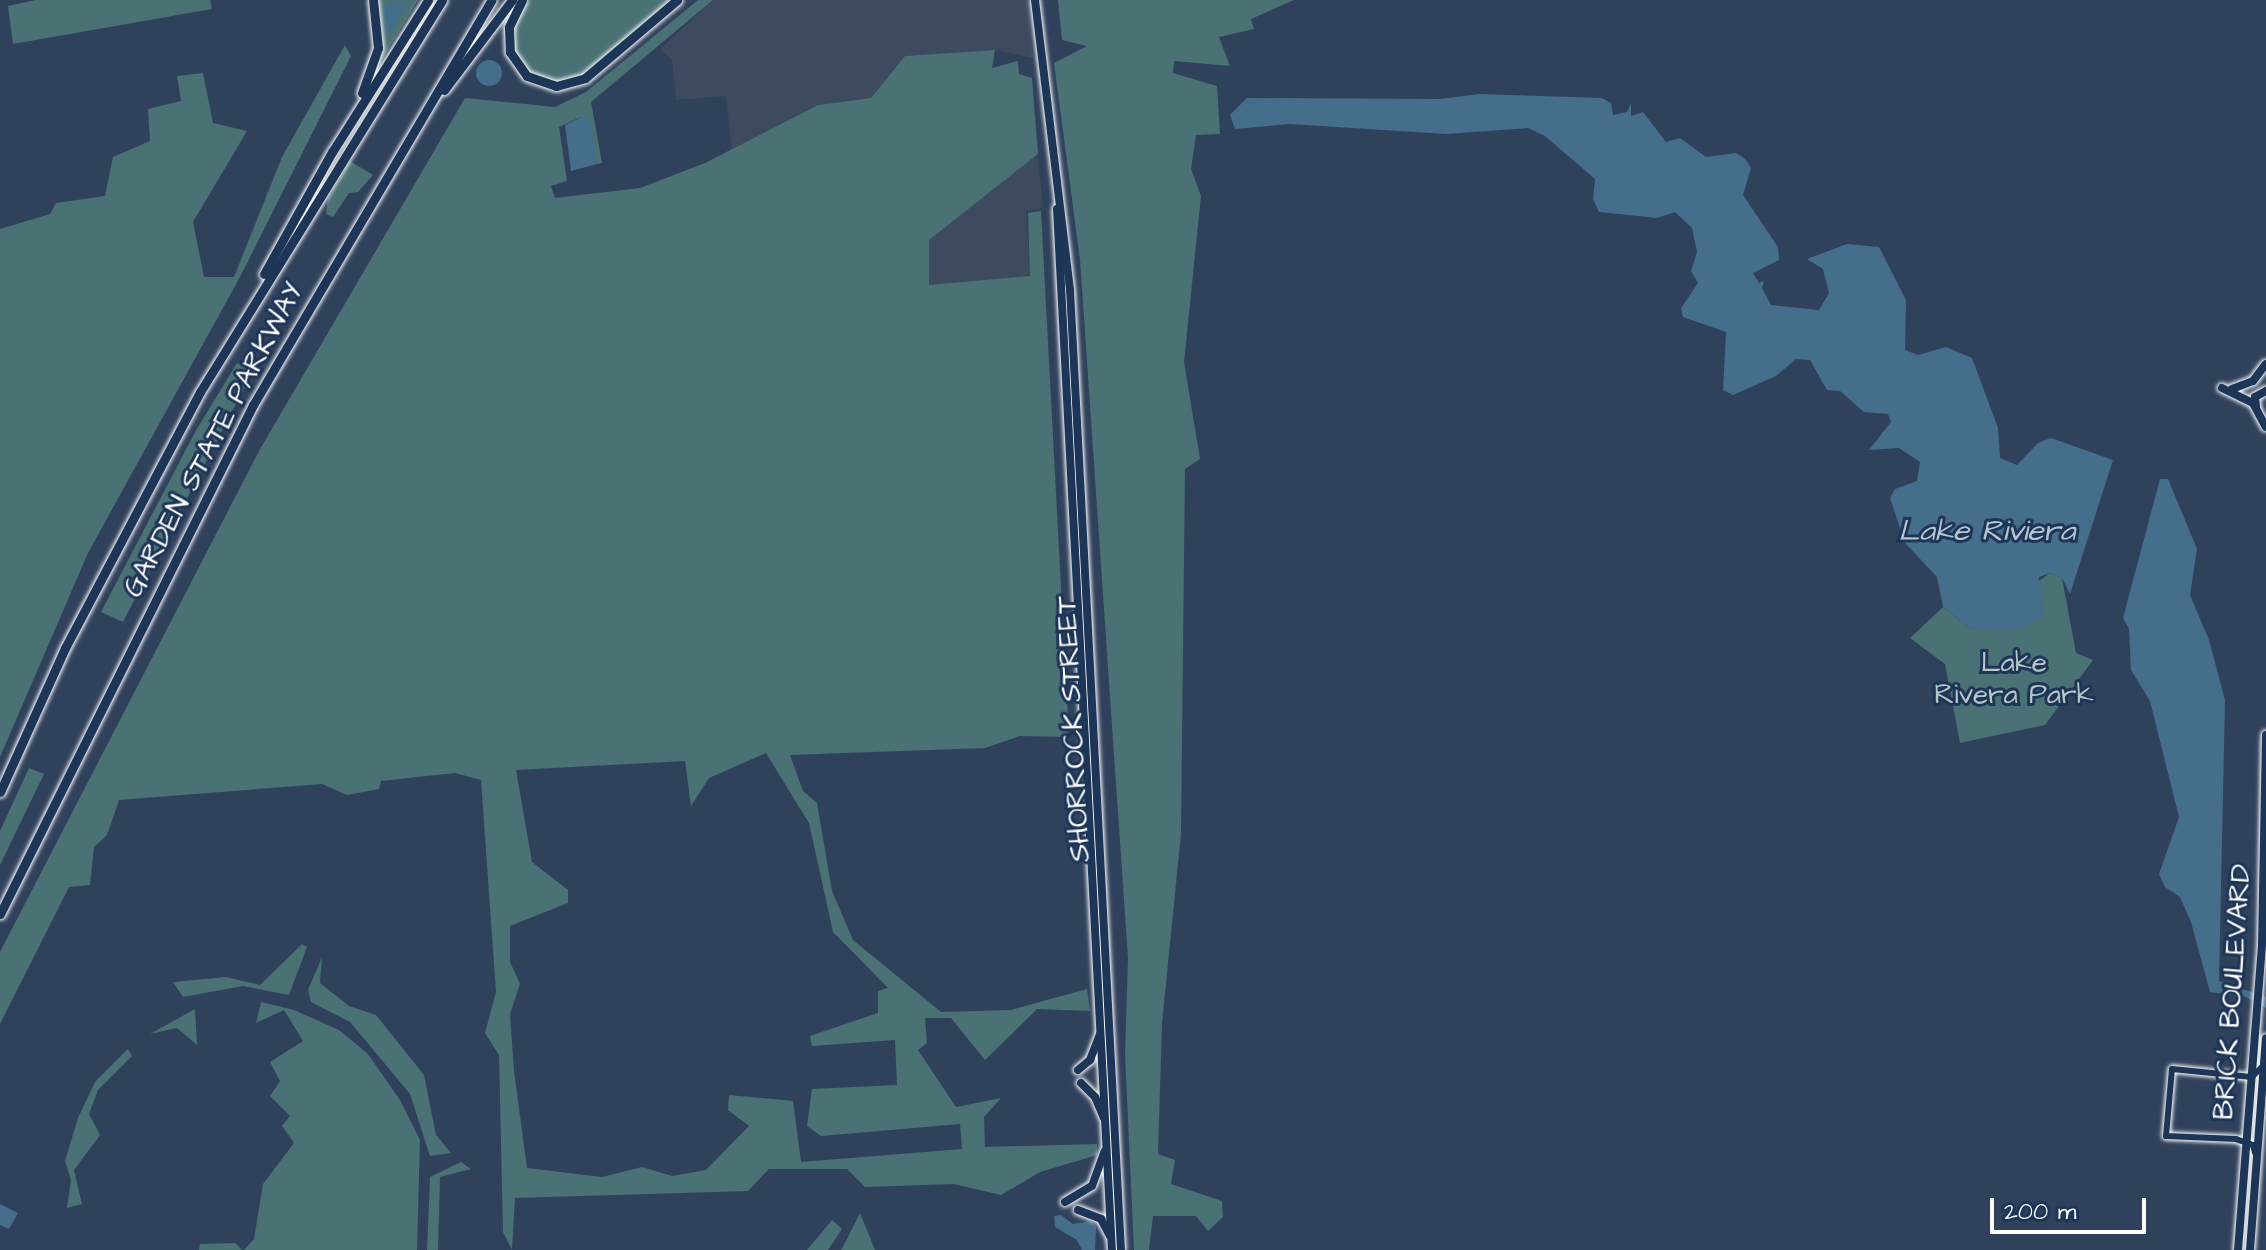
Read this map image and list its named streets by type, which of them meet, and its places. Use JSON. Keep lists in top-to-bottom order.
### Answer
{
  "streets": {
    "highway": ["GARDEN STATE PARKWAY"],
    "main road": ["SHORROCK STREET", "BRICK BOULEVARD"]
  },
  "water": ["Lake Riviera"],
  "parks": ["Lake Rivera Park"],
  "scale_bar": "200 m"
}
